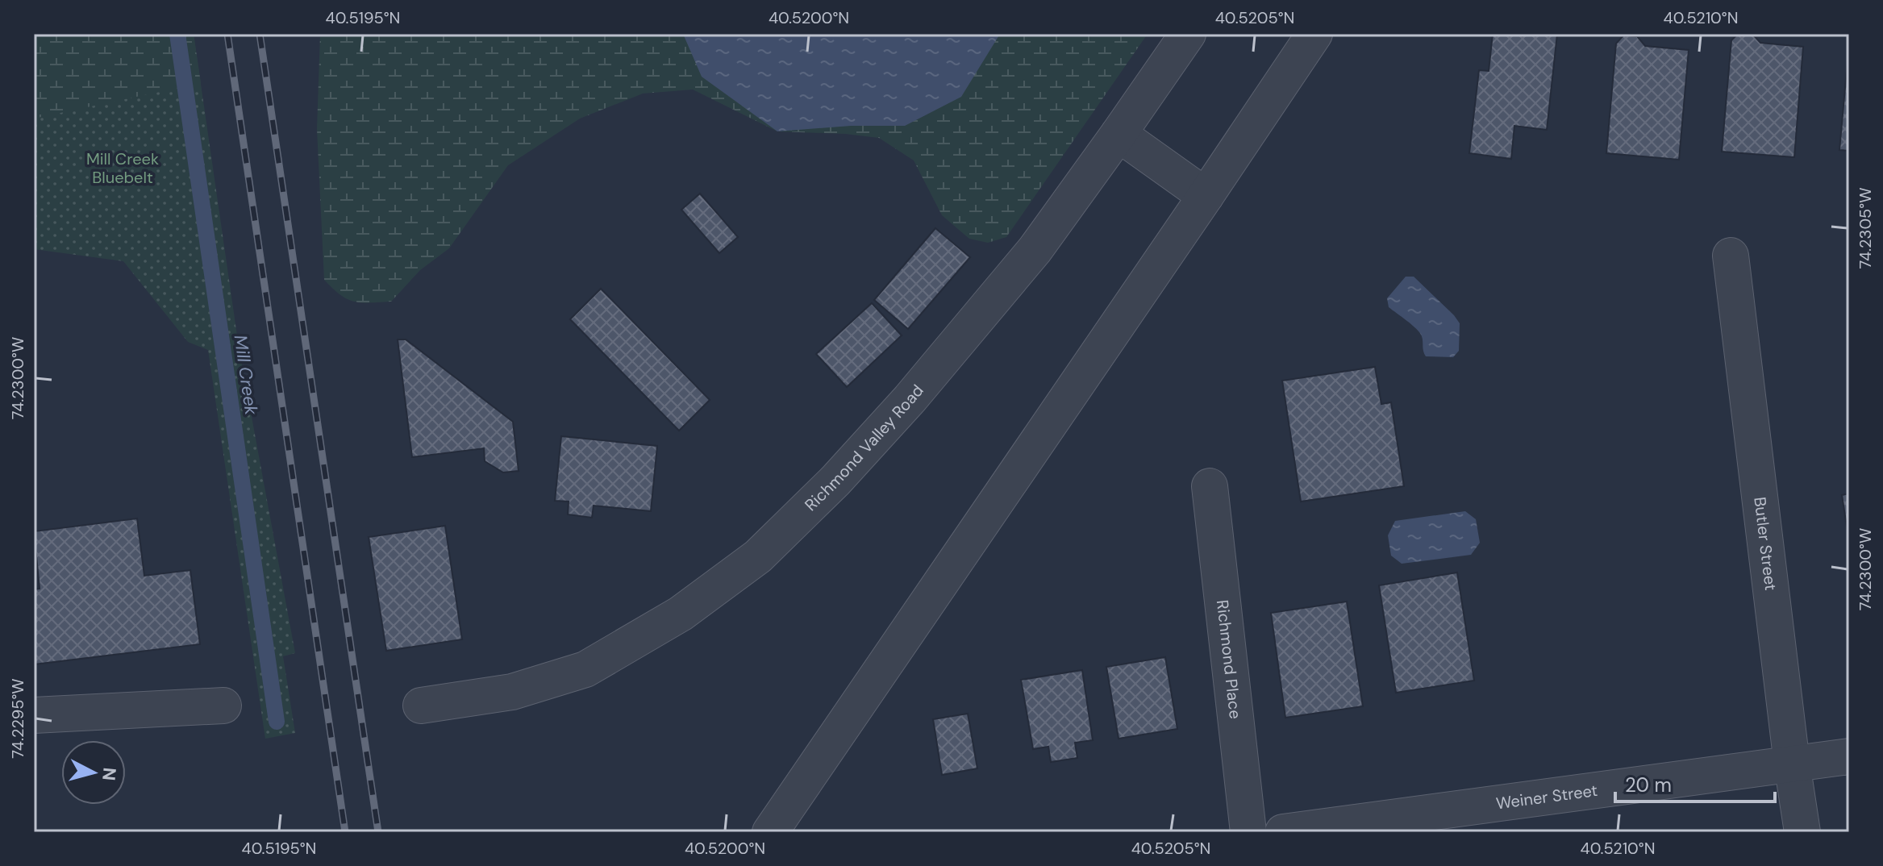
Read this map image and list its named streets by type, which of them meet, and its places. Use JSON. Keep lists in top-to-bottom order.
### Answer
{
  "streets": {
    "street": [
      "Richmond Valley Road",
      "Butler Street",
      "Richmond Place",
      "Weiner Street"
    ]
  },
  "crossings": [
    ["Butler Street", "Weiner Street"]
  ],
  "water": ["Mill Creek"],
  "parks": ["Mill Creek Bluebelt"],
  "scale_bar": "20 m",
  "north": "right",
  "coordinates": [
    "40.5195°N",
    "40.5200°N",
    "40.5205°N",
    "40.5210°N",
    "74.2305°W",
    "74.2300°W",
    "74.2295°W"
  ]
}
